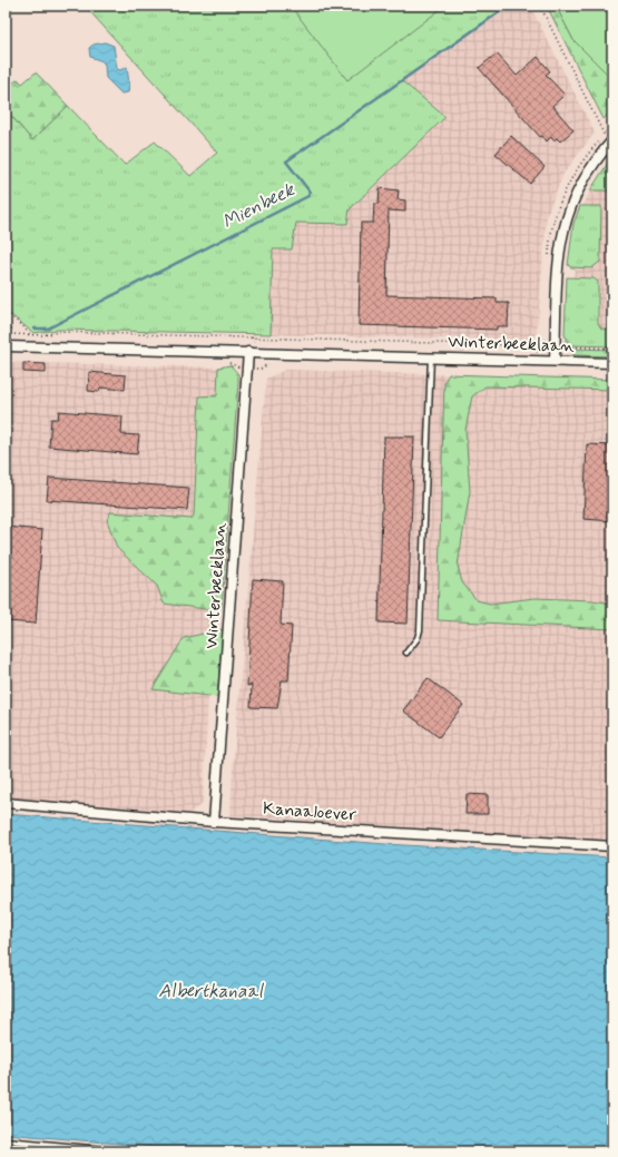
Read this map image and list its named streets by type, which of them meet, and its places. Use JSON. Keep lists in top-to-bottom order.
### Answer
{
  "streets": {
    "street": ["Winterbeeklaan", "Kanaaloever"]
  },
  "crossings": [
    ["Winterbeeklaan", "Kanaaloever"]
  ],
  "water": ["Mienbeek", "Albertkanaal"]
}
